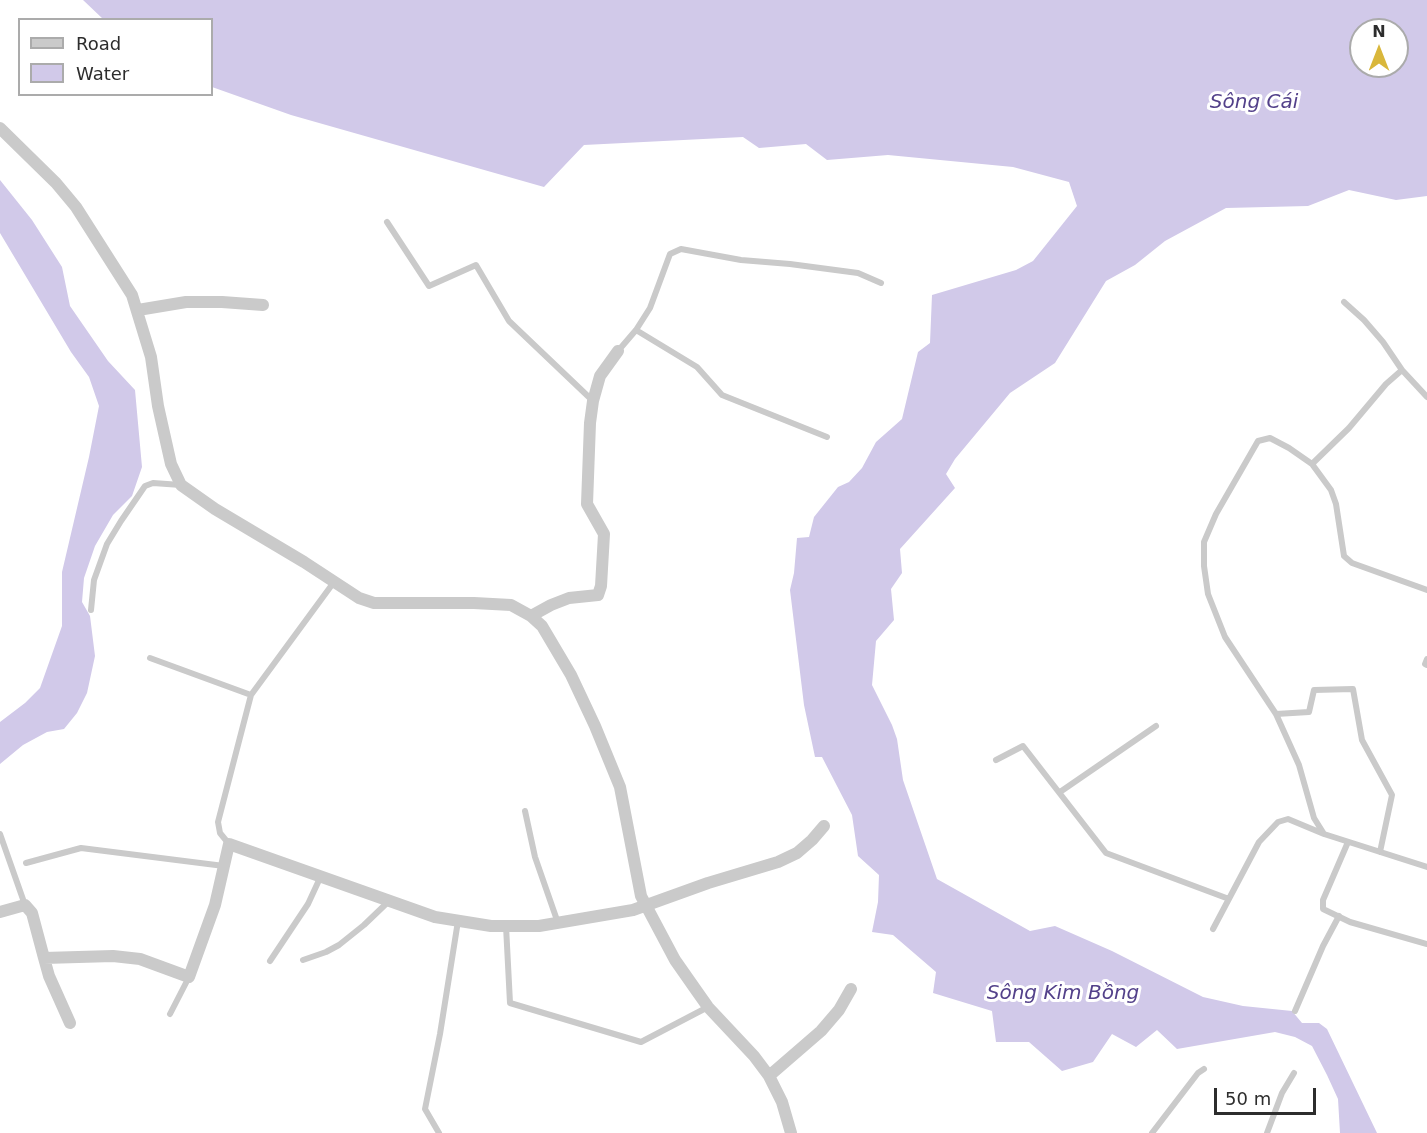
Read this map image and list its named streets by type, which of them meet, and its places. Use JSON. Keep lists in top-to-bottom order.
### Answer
{
  "water": ["Sông Cái", "Sông Kim Bồng"],
  "legend": ["Road", "Water"],
  "scale_bar": "50 m",
  "north": "top"
}
